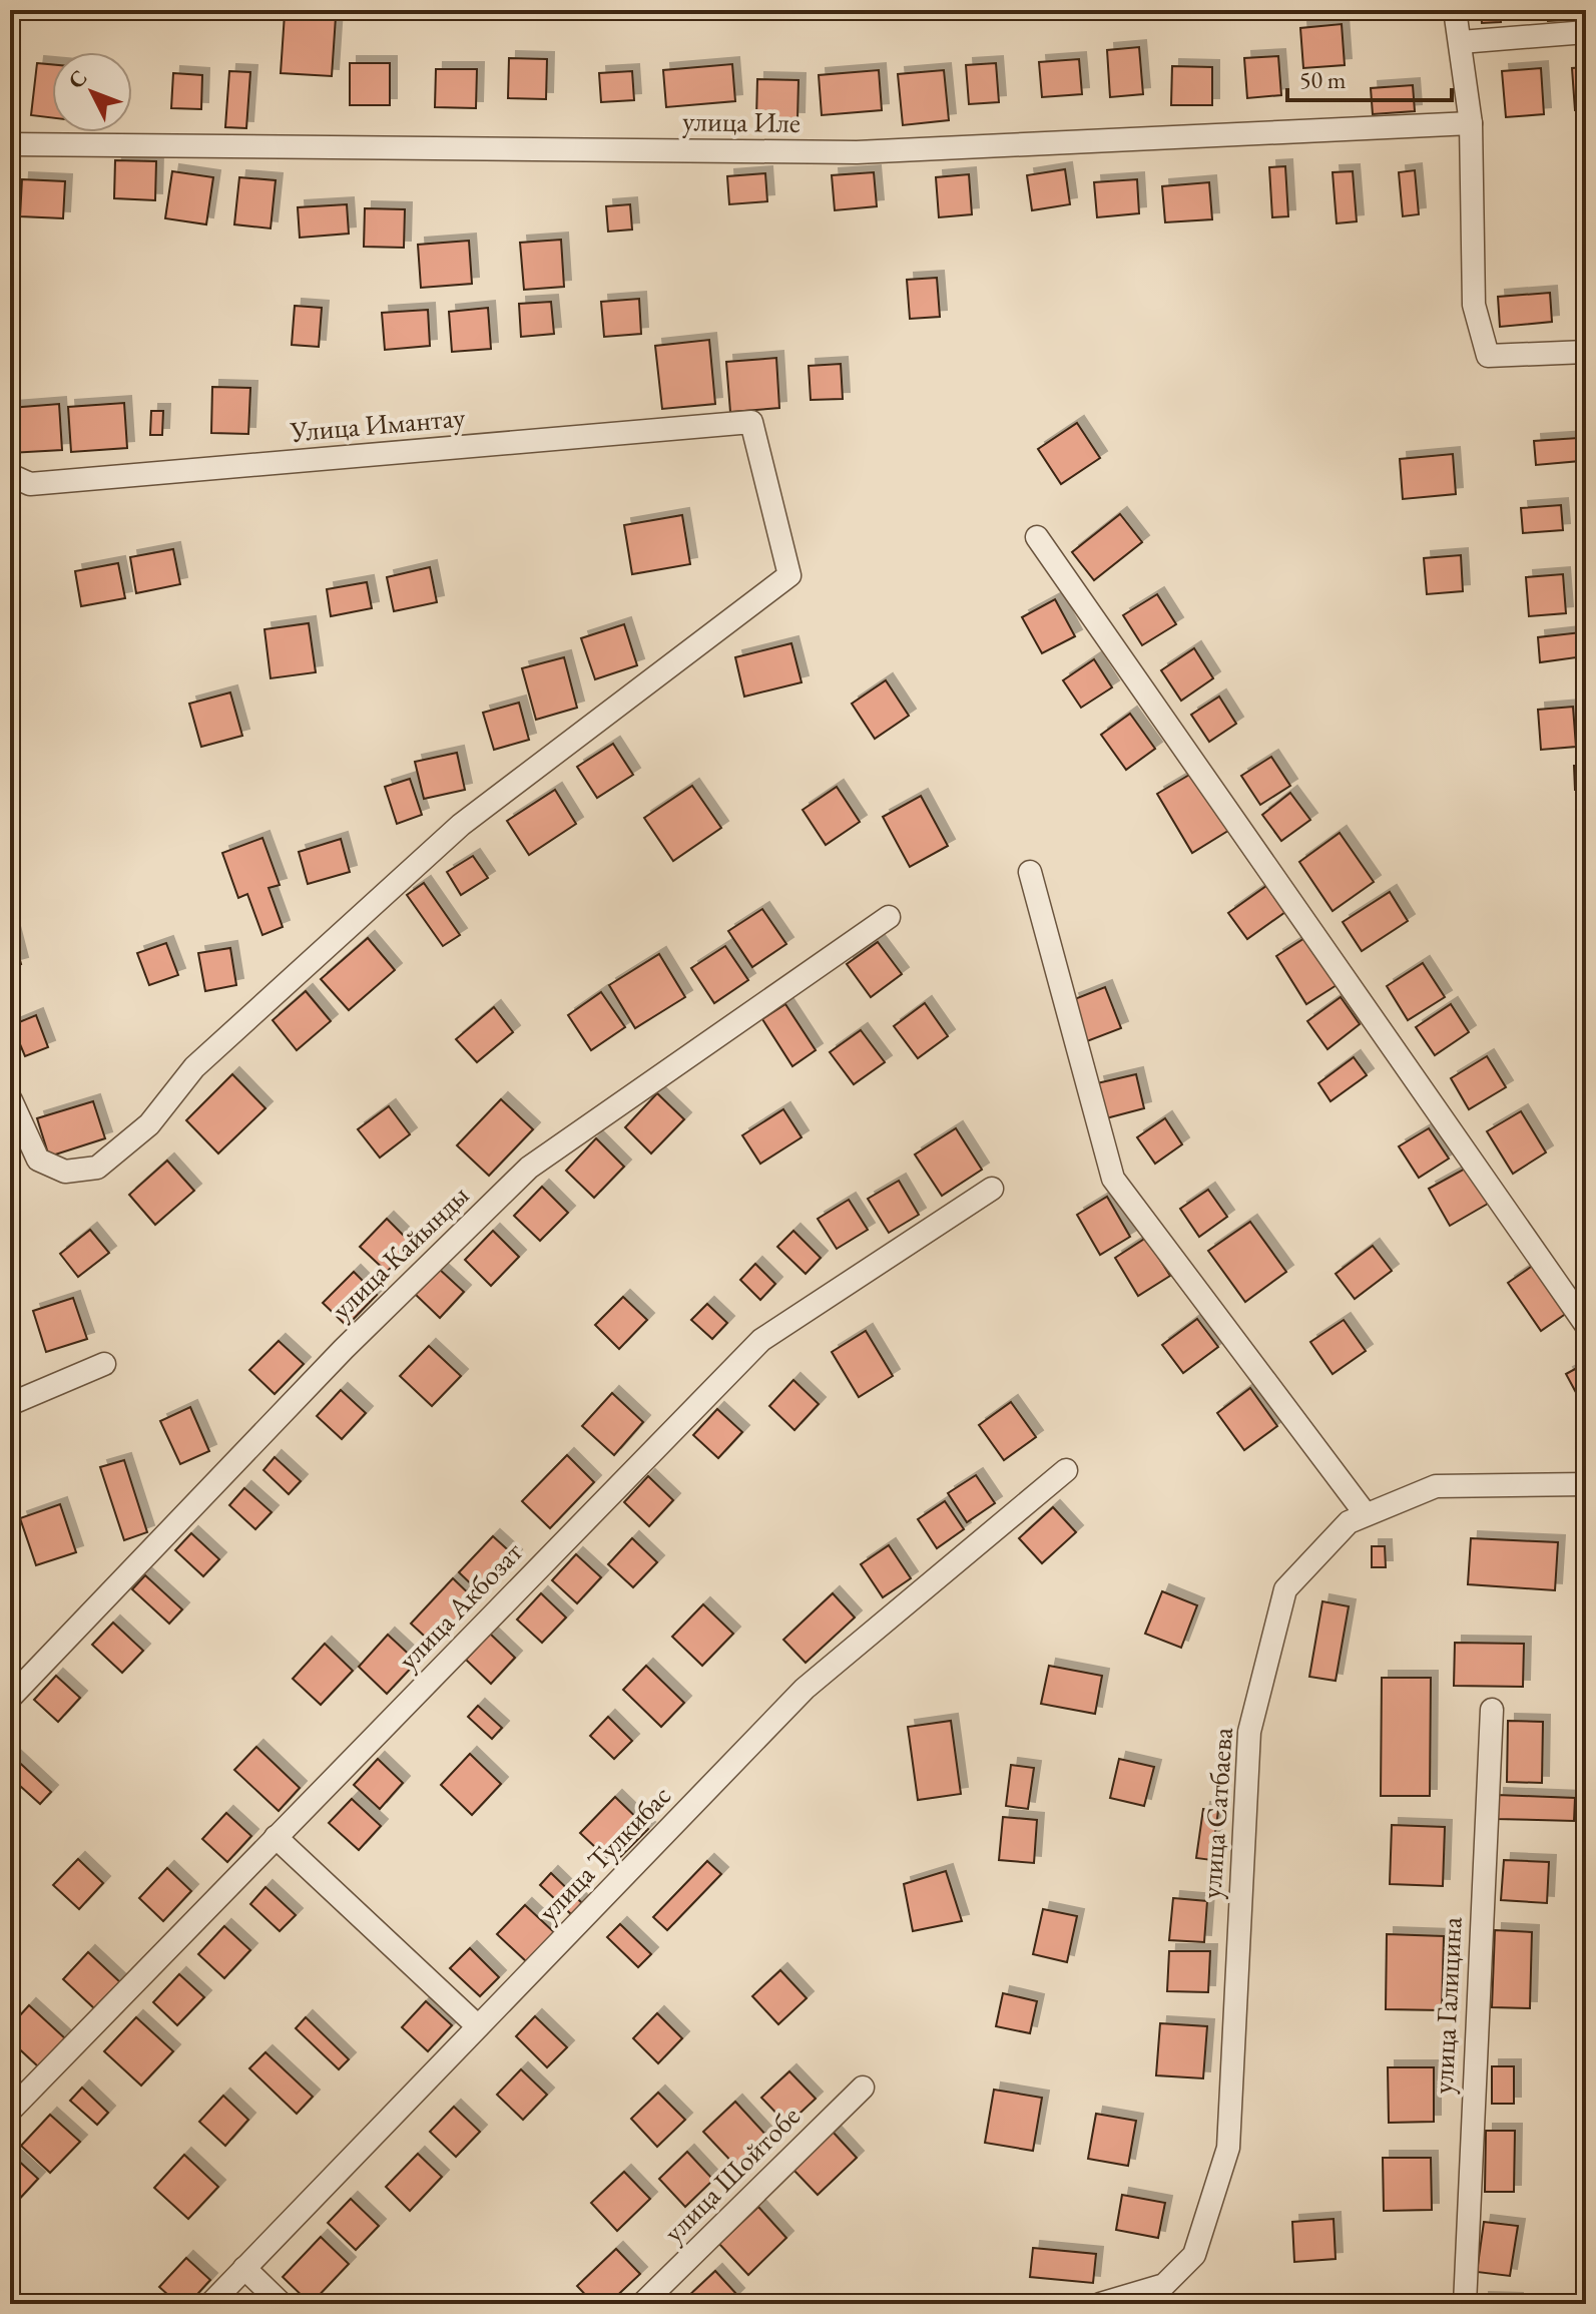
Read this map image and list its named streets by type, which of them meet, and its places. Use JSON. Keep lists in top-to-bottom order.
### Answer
{
  "streets": {
    "street": [
      "улица Иле",
      "Улица Имантау",
      "улица Кайынды",
      "улица Акбозат",
      "улица Сатбаева",
      "улица Тулкибас",
      "улица Галицина",
      "улица Шойтобе"
    ]
  },
  "scale_bar": "50 m",
  "north": "top left"
}
